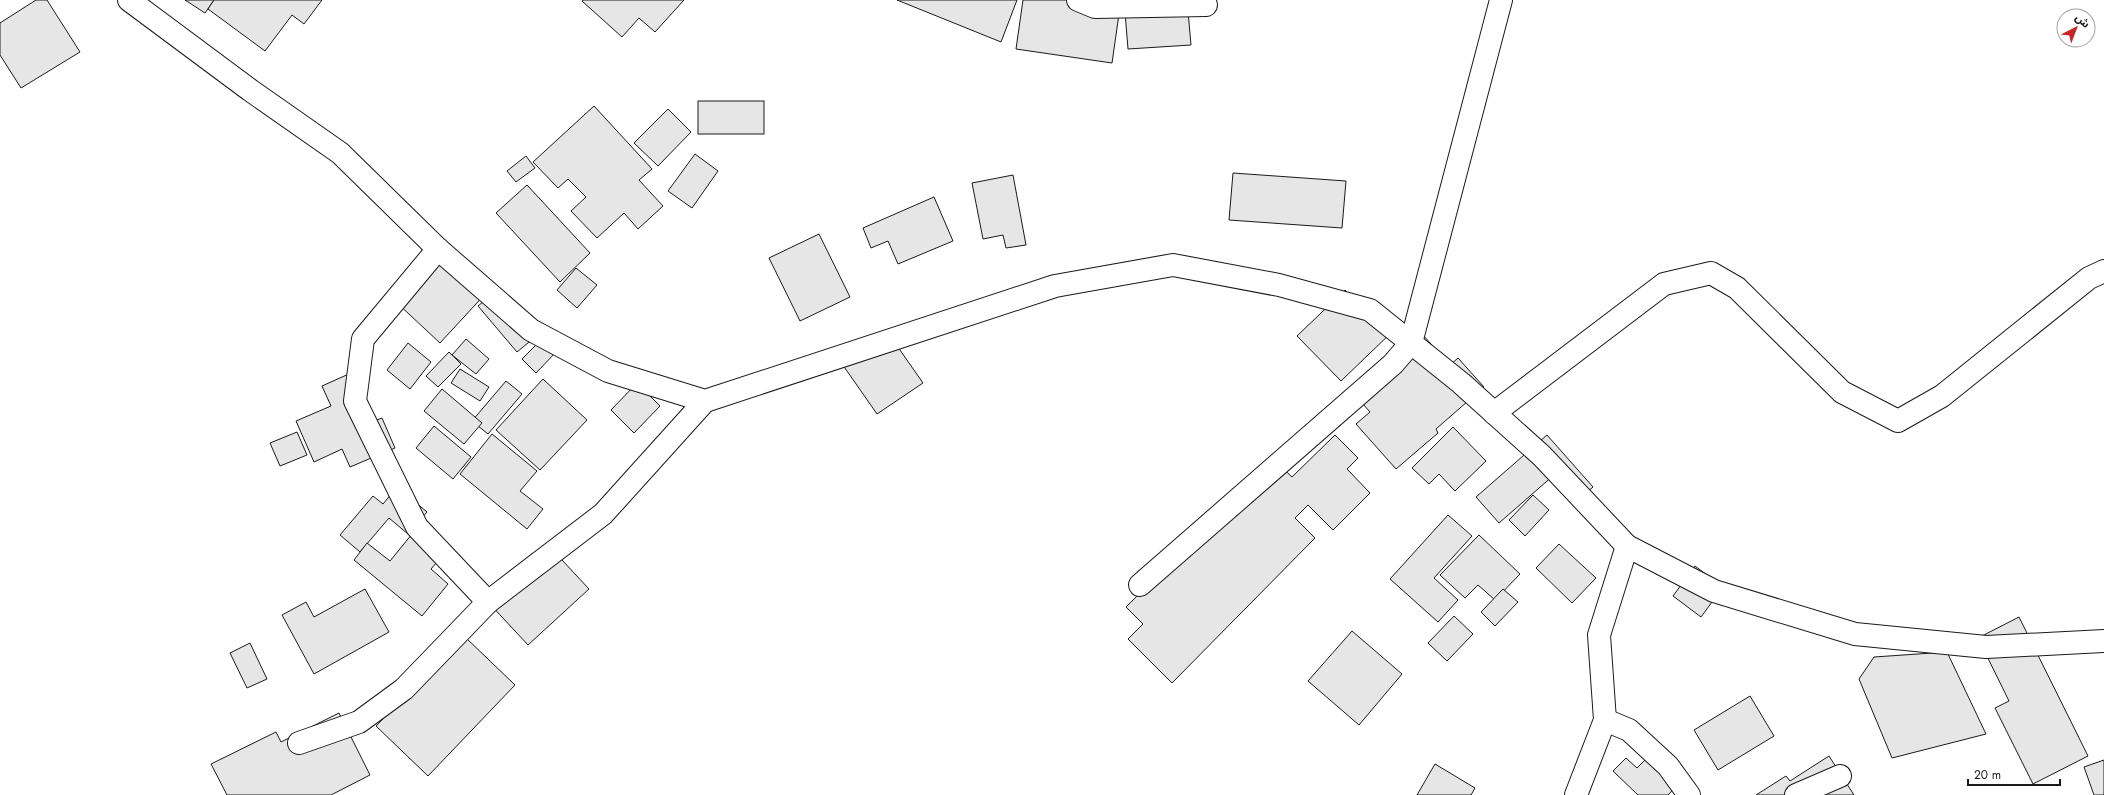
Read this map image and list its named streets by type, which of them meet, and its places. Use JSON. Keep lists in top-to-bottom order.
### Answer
{
  "scale_bar": "20 m",
  "north": "top right"
}
